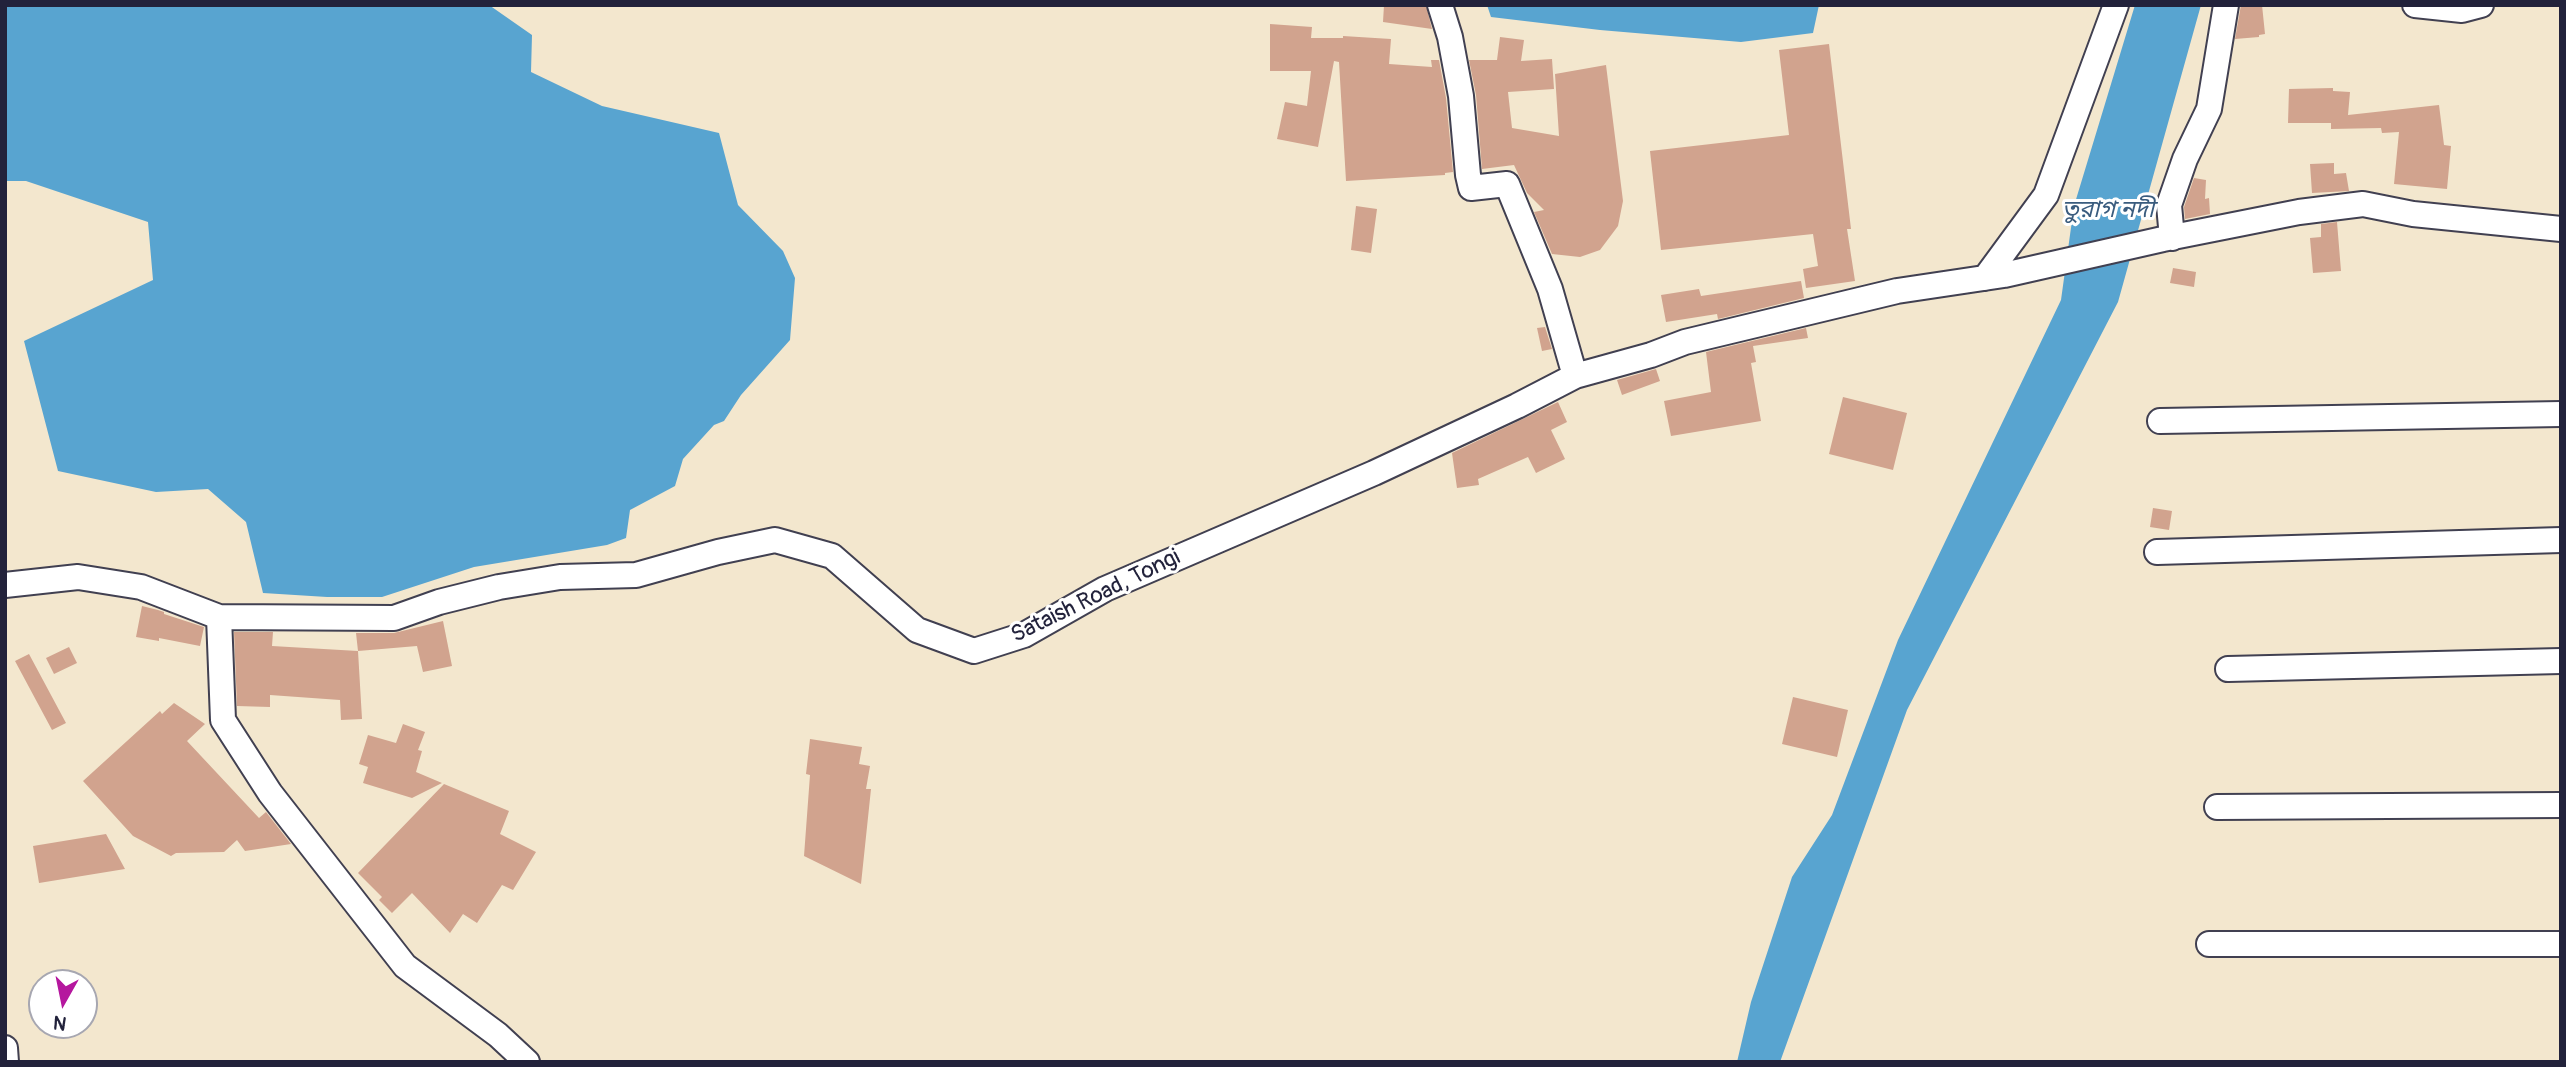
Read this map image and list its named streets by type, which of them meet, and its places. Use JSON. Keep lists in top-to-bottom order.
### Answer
{
  "streets": {
    "street": ["Sataish Road, Tongi"]
  },
  "water": ["তুরাগ নদী"],
  "north": "bottom"
}
